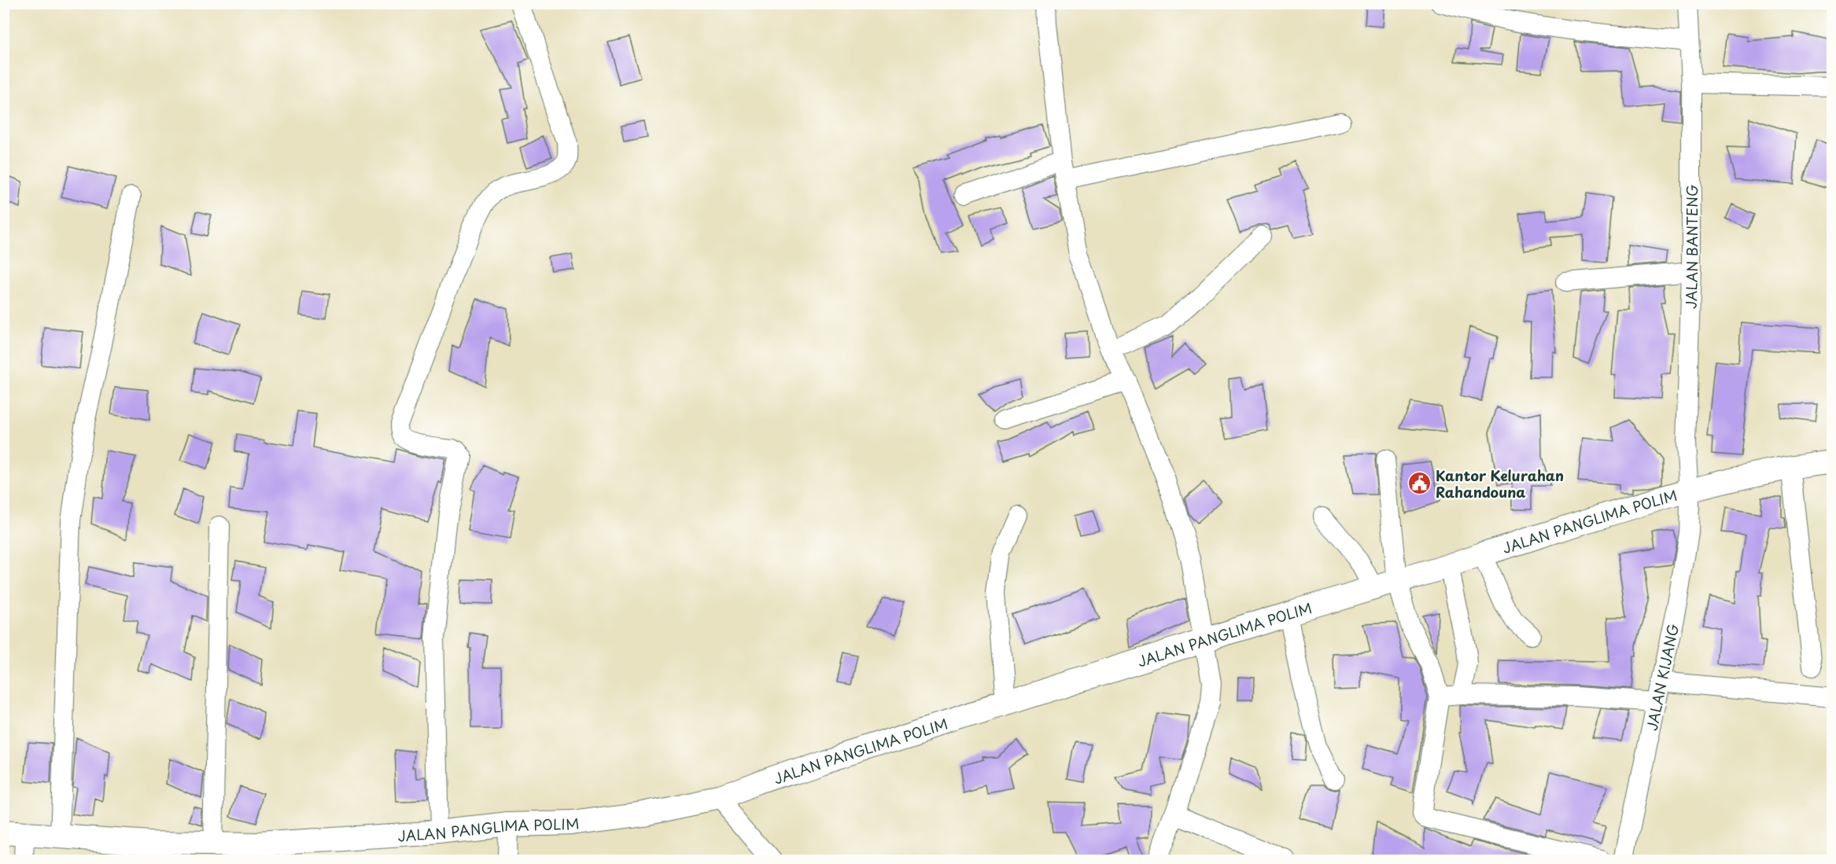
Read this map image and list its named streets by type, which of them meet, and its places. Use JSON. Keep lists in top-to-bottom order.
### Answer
{
  "streets": {
    "street": ["JALAN BANTENG", "JALAN PANGLIMA POLIM", "JALAN KIJANG"]
  },
  "crossings": [
    ["JALAN BANTENG", "JALAN PANGLIMA POLIM"],
    ["JALAN BANTENG", "JALAN KIJANG"],
    ["JALAN PANGLIMA POLIM", "JALAN KIJANG"]
  ],
  "places": {
    "public building": ["Kantor Kelurahan Rahandouna"]
  }
}
